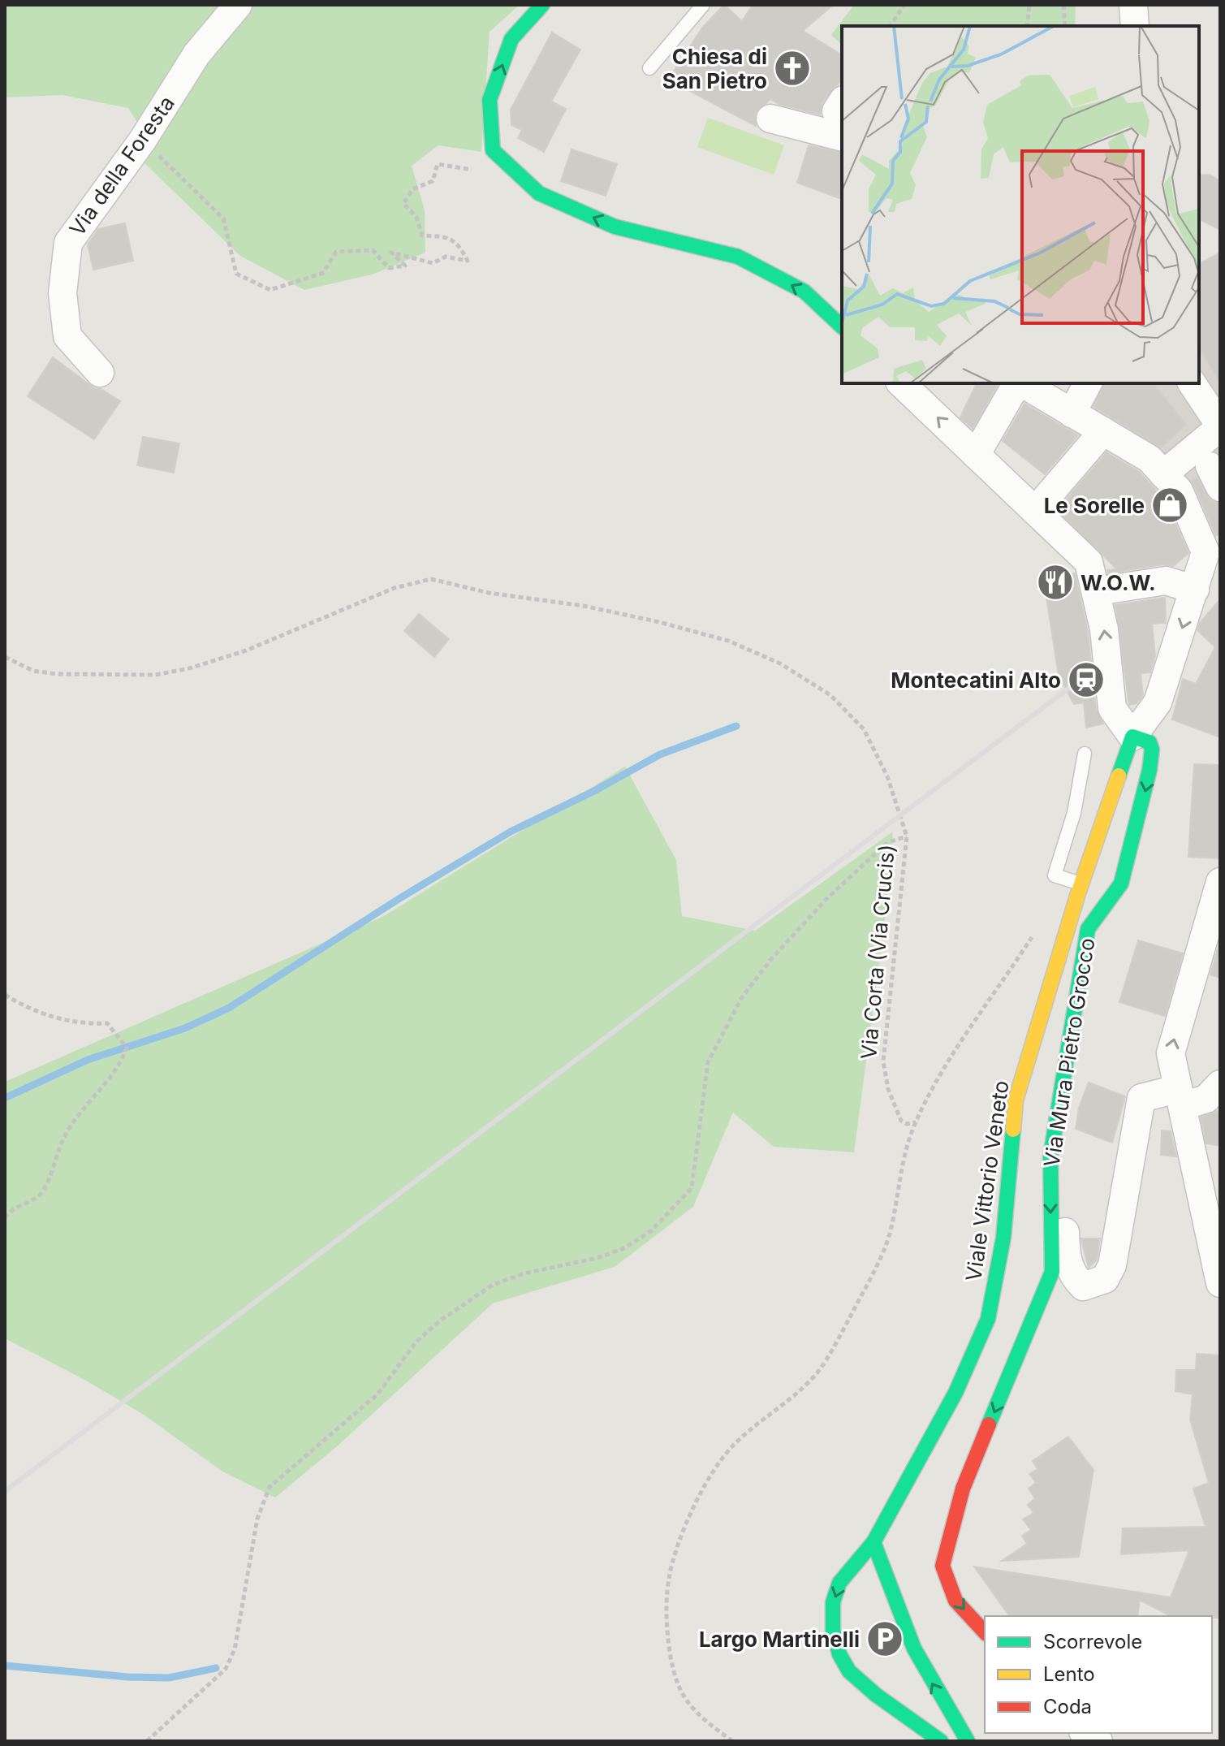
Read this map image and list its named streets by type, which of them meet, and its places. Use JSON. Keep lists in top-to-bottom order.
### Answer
{
  "streets": {
    "street": ["Via della Foresta", "Via Mura Pietro Grocco", "Viale Vittorio Veneto"],
    "path": ["Via Corta (Via Crucis)"]
  },
  "crossings": [
    ["Via Mura Pietro Grocco", "Viale Vittorio Veneto"]
  ],
  "places": {
    "church": ["Chiesa di San Pietro"],
    "shop": ["Le Sorelle"],
    "restaurant": ["W.O.W."],
    "station": ["Montecatini Alto"],
    "parking": ["Largo Martinelli"]
  },
  "legend": ["Scorrevole", "Lento", "Coda"]
}
